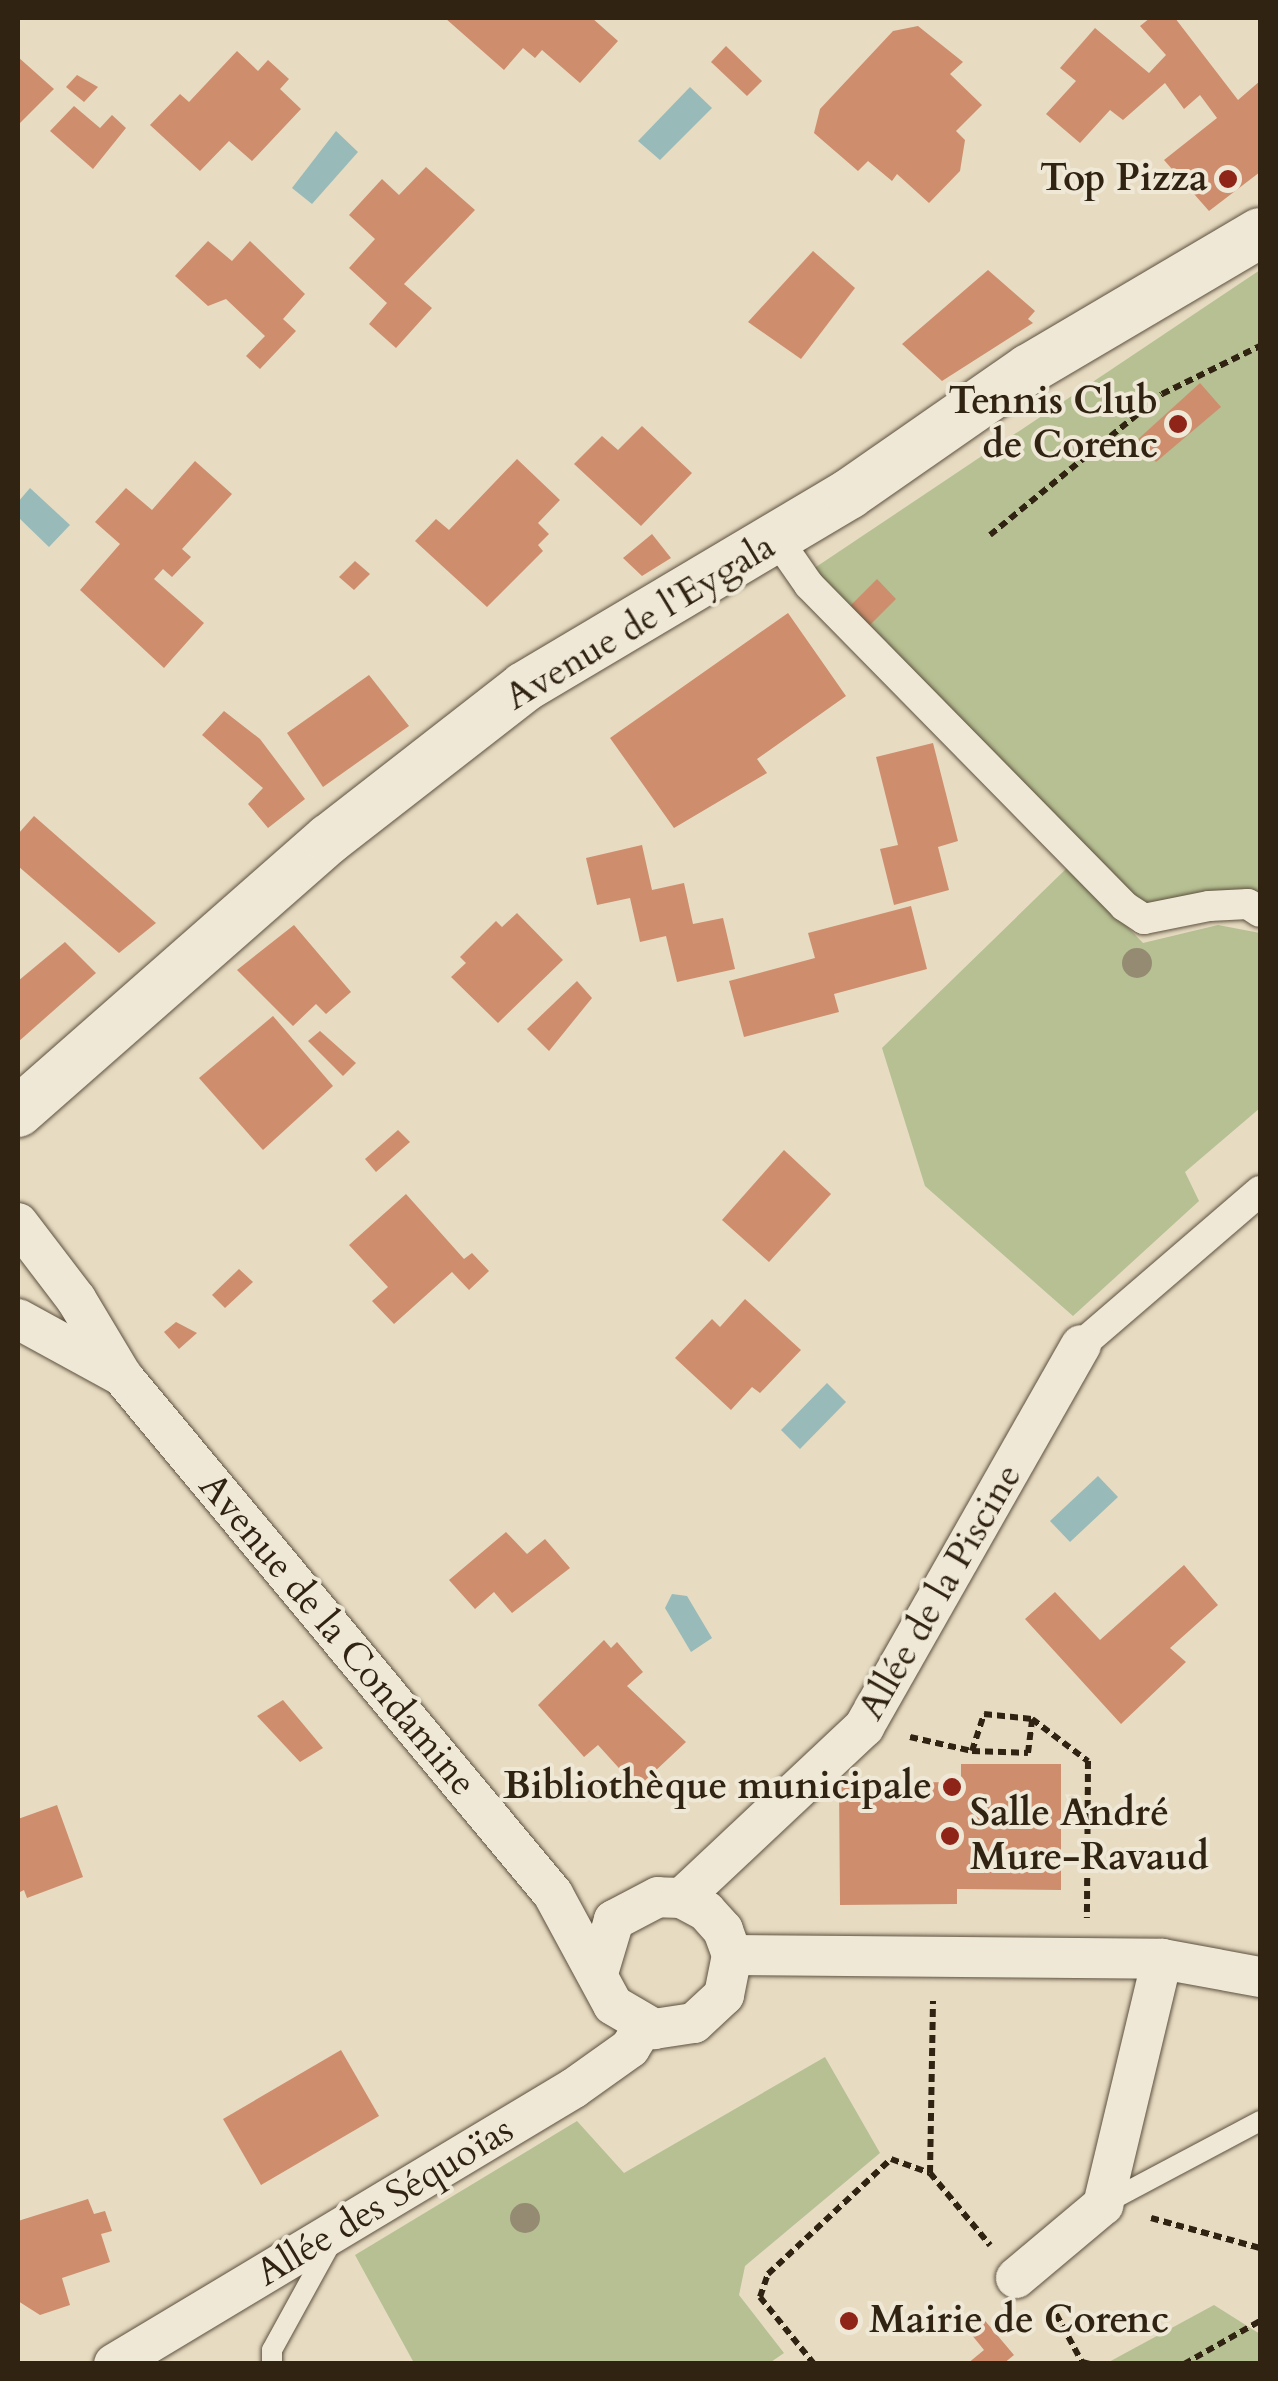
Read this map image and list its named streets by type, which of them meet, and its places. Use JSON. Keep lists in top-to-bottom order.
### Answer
{
  "streets": {
    "street": [
      "Avenue de l'Eygala",
      "Allée de la Piscine",
      "Avenue de la Condamine",
      "Allée des Séquoïas"
    ]
  },
  "crossings": [
    ["Allée de la Piscine", "Avenue de la Condamine"],
    ["Allée de la Piscine", "Allée des Séquoïas"],
    ["Avenue de la Condamine", "Allée des Séquoïas"]
  ],
  "places": [
    "Top Pizza",
    "Tennis Club de Corenc",
    "Bibliothèque municipale",
    "Salle André Mure-Ravaud",
    "Mairie de Corenc"
  ]
}
